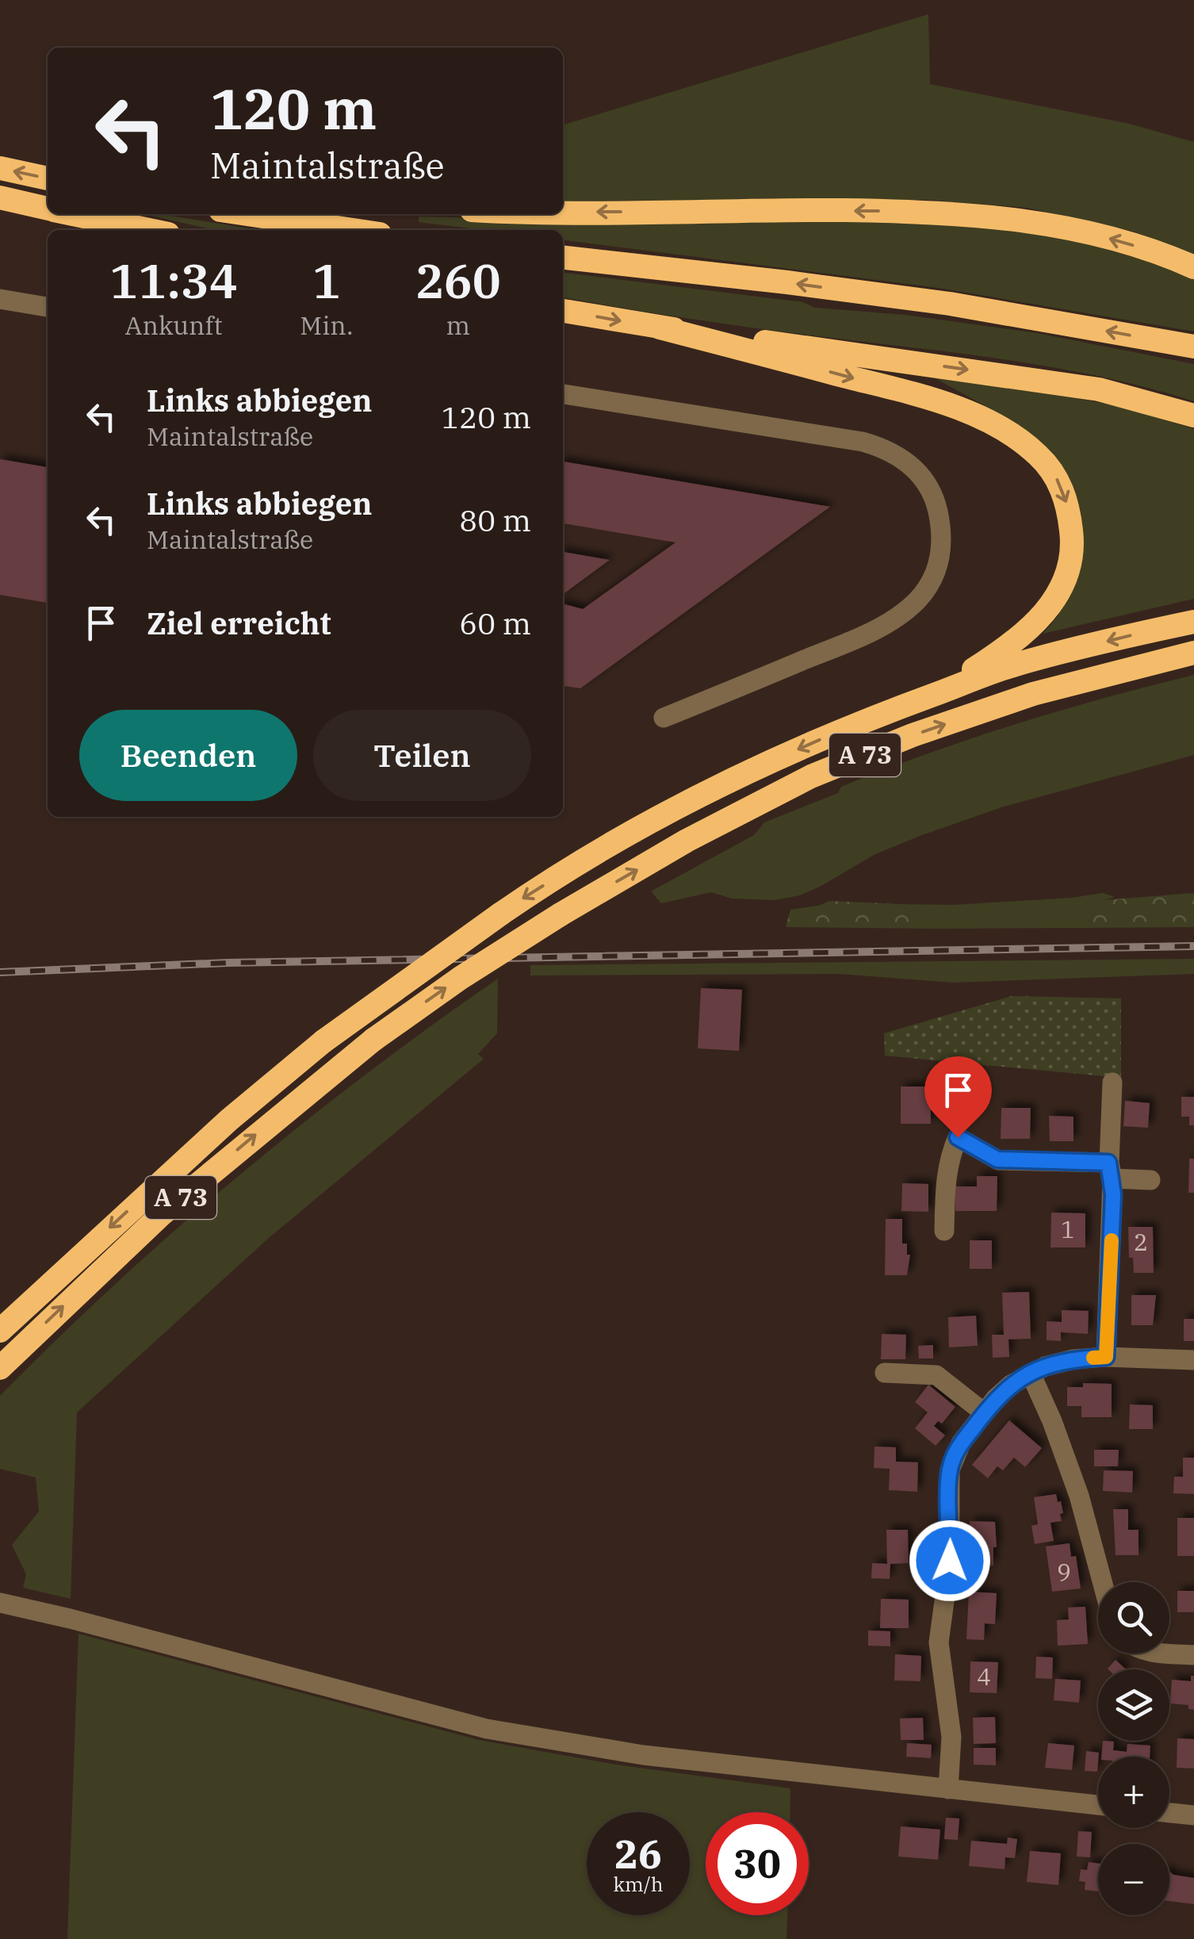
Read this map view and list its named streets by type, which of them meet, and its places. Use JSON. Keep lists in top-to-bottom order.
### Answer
{
  "streets": {
    "highway": ["A 73"]
  },
  "house_numbers": [
    "1",
    "2",
    "9",
    "4"
  ],
  "page": {
    "turn": ["120 m", "Maintalstraße"],
    "eta": [
      "11:34",
      "Ankunft",
      "1",
      "Min.",
      "260",
      "m"
    ],
    "list": [
      {
        "name": "Links abbiegen",
        "note": "Maintalstraße",
        "value": "120 m"
      },
      {
        "name": "Links abbiegen",
        "note": "Maintalstraße",
        "value": "80 m"
      },
      {
        "name": "Ziel erreicht",
        "value": "60 m"
      }
    ],
    "buttons": ["Beenden", "Teilen"],
    "map_buttons": ["+", "−"],
    "speed": "26 km/h",
    "limit": "30"
  }
}
